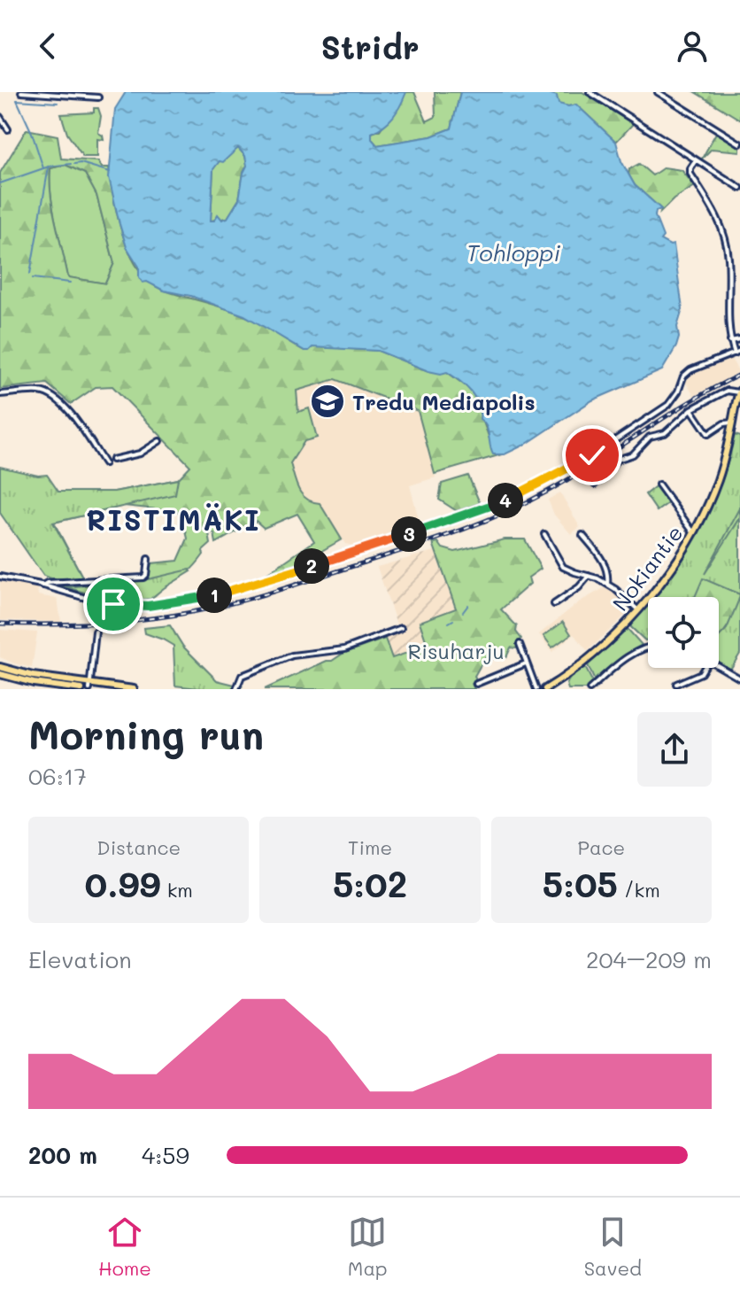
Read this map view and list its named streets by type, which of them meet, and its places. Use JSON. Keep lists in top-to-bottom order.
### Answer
{
  "streets": {
    "main road": ["Nokiantie"]
  },
  "districts": ["RISTIMÄKI"],
  "water": ["Tohloppi"],
  "parks": ["Risuharju"],
  "places": {
    "school or university": ["Tredu Mediapolis"]
  },
  "page": {
    "header": "Stridr",
    "pins": [
      "4",
      "3",
      "2",
      "1"
    ],
    "heading": ["Morning run", "06:17"],
    "stats": [
      ["Distance", "0.99 km"],
      ["Time", "5:02"],
      ["Pace", "5:05 /km"]
    ],
    "chart": ["Elevation", "204–209 m"],
    "list": [
      {
        "name": "200 m",
        "note": "4:59"
      }
    ],
    "tabs": ["Home", "Map", "Saved"]
  }
}
